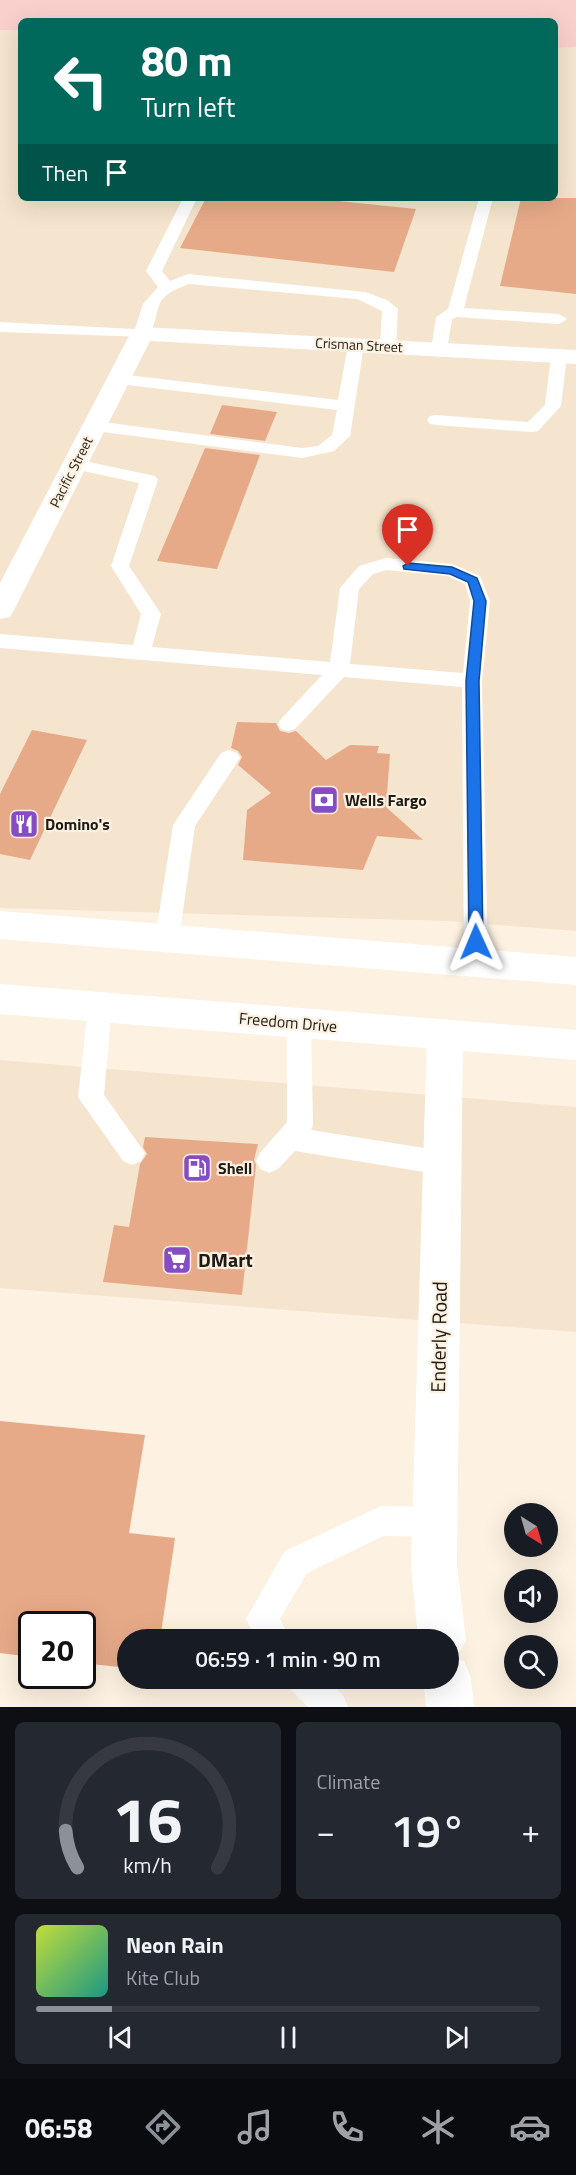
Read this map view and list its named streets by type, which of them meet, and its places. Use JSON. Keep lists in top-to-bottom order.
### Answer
{
  "streets": {
    "street": [
      "Crisman Street",
      "Pacific Street",
      "Freedom Drive",
      "Enderly Road"
    ]
  },
  "crossings": [
    ["Crisman Street", "Pacific Street"],
    ["Freedom Drive", "Enderly Road"]
  ],
  "places": {
    "bank": ["Wells Fargo"],
    "restaurant": ["Domino's"],
    "fuel station": ["Shell"],
    "supermarket": ["DMart"]
  },
  "north": "bottom right",
  "page": {
    "turn": ["80 m", "Turn left"],
    "then": "Then",
    "limit": "20",
    "trip": "06:59 · 1 min · 90 m",
    "tile": "Climate",
    "heat": ["−", "19°", "+"],
    "song": ["Neon Rain", "Kite Club"],
    "tabs": "06:58",
    "gauge": ["16", "km/h"]
  }
}
